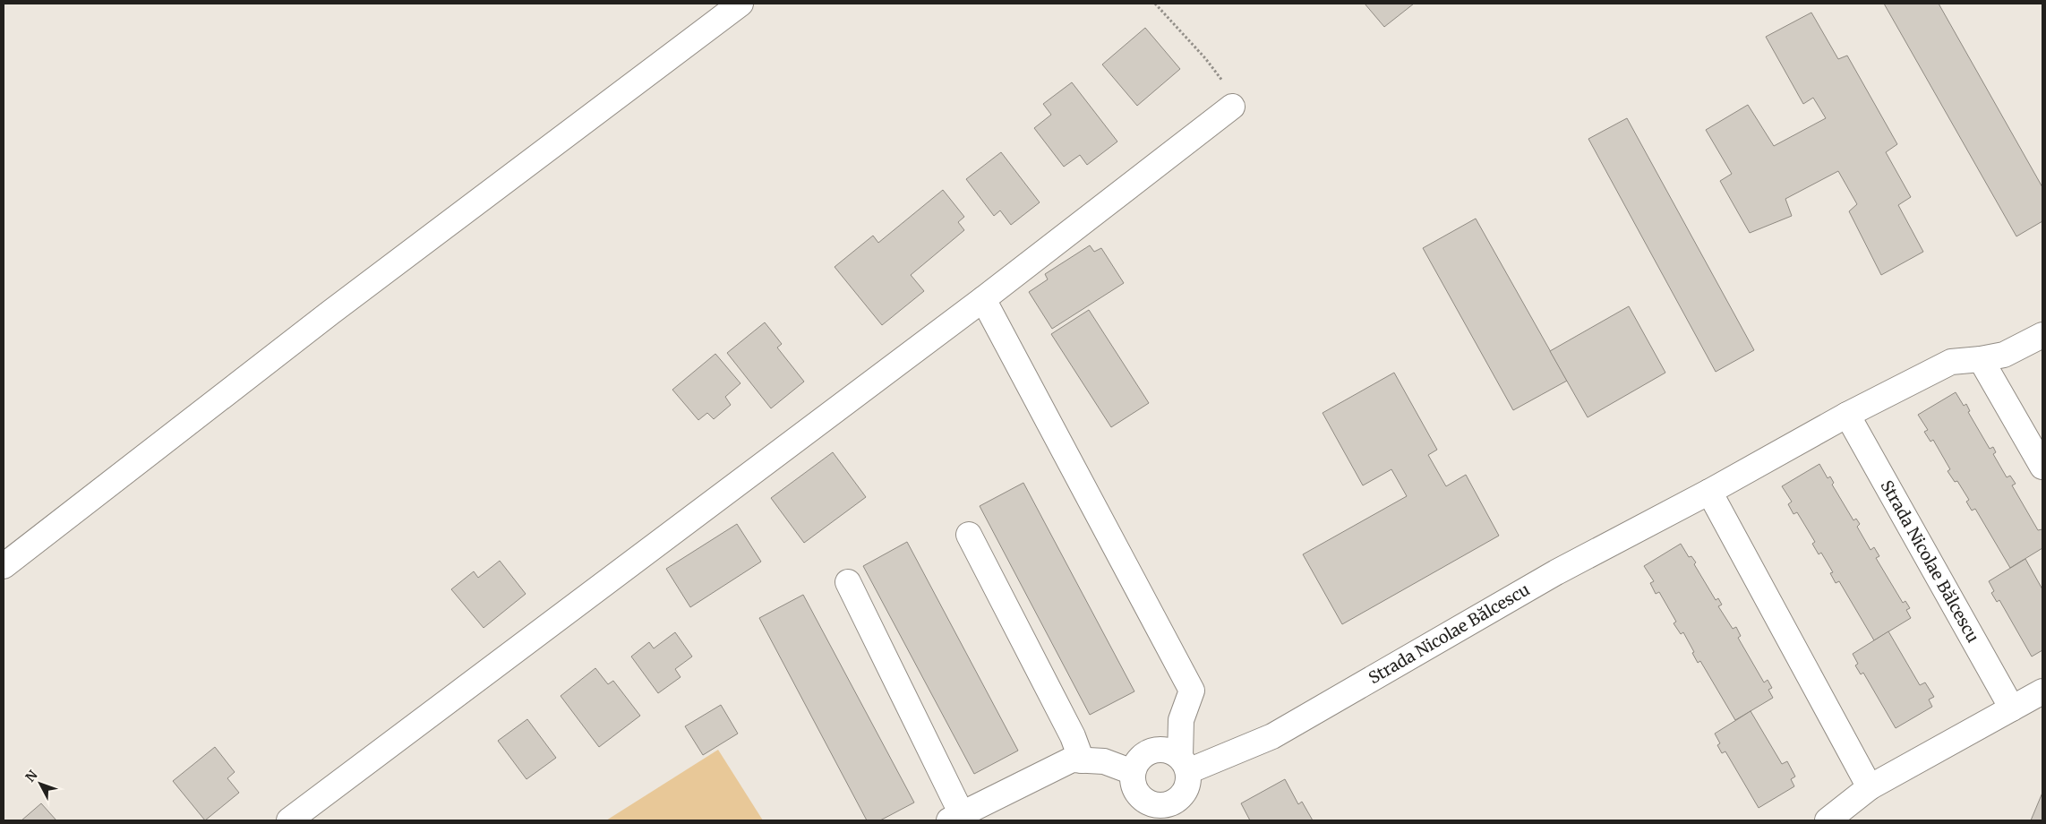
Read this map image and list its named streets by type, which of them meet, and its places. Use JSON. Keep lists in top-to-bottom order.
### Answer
{
  "streets": {
    "street": ["Strada Nicolae Bălcescu"]
  },
  "north": "top left"
}
